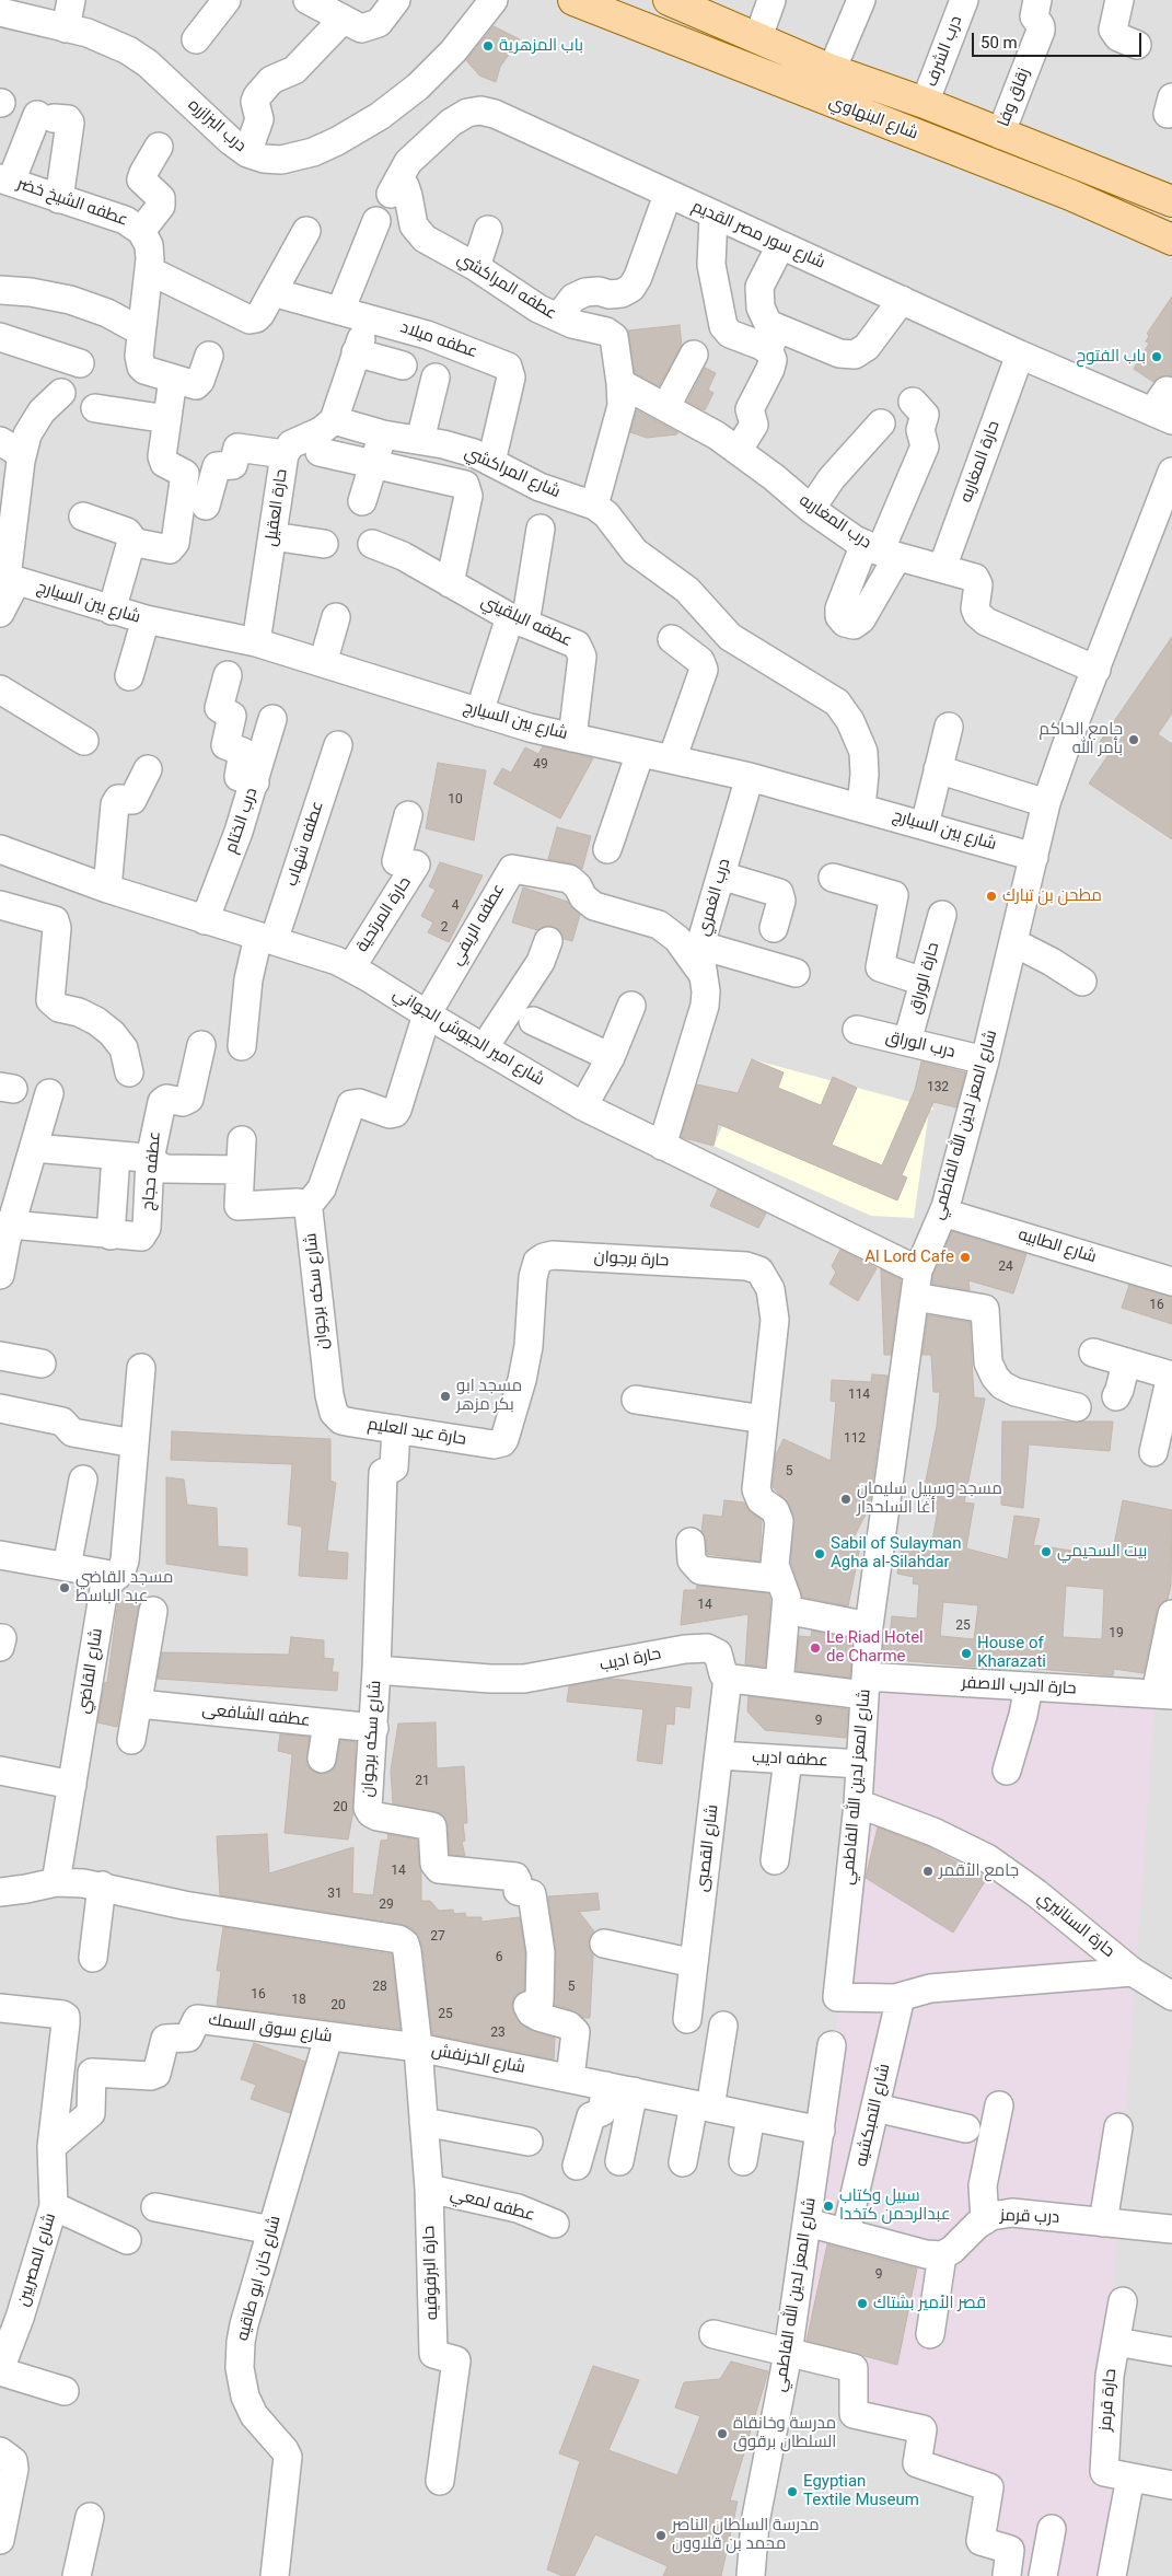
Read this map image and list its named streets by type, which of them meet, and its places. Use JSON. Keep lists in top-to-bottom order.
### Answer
{
  "streets": {
    "main road": ["شارع البنهاوي"],
    "street": [
      "درب الشرف",
      "زقاق وفا",
      "درب البزازره",
      "عطفه الشيخ خضر",
      "شارع سور مصر القديم",
      "عطفه المراكشي",
      "عطفه ميلاد",
      "حارة المغاربه",
      "شارع المراكشي",
      "حارة العقيل",
      "درب المغاربه",
      "شارع بين السيارج",
      "عطفه البلقيني",
      "درب الختام",
      "عطفه شهاب",
      "درب الغمري",
      "حارة المرتحية",
      "عطفه الريفي",
      "حارة الوراق",
      "شارع امير الجيوش الجواني",
      "درب الوراق",
      "شارع المعز لدين الله الفاطمي",
      "عطفه حجاج",
      "شارع الطابيه",
      "حارة برجوان",
      "شارع سكه برجوان",
      "حارة عبد العليم",
      "حارة اديب",
      "شارع القاضي",
      "حارة الدرب الاصفر",
      "عطفه الشافعى",
      "عطفه اديب",
      "شارع القصبى",
      "حارة السنانيري",
      "شارع سوق السمك",
      "شارع الخرنفش",
      "شارع التمبكشيه",
      "عطفه لمعي",
      "درب قرمز",
      "شارع المصريين",
      "حارة البرقوقيه",
      "شارع خان ابو طاقيه",
      "حارة قرمز"
    ]
  },
  "crossings": [
    ["درب الشرف", "شارع البنهاوي"],
    ["زقاق وفا", "شارع البنهاوي"],
    ["شارع سور مصر القديم", "عطفه المراكشي"],
    ["شارع سور مصر القديم", "حارة المغاربه"],
    ["عطفه المراكشي", "شارع المراكشي"],
    ["عطفه المراكشي", "درب المغاربه"],
    ["عطفه ميلاد", "شارع المراكشي"],
    ["حارة المغاربه", "درب المغاربه"],
    ["شارع المراكشي", "حارة العقيل"],
    ["شارع المراكشي", "شارع بين السيارج"],
    ["حارة العقيل", "شارع بين السيارج"],
    ["درب المغاربه", "شارع المعز لدين الله الفاطمي"],
    ["شارع بين السيارج", "عطفه البلقيني"],
    ["شارع بين السيارج", "درب الغمري"],
    ["شارع بين السيارج", "شارع المعز لدين الله الفاطمي"],
    ["درب الختام", "شارع امير الجيوش الجواني"],
    ["عطفه شهاب", "شارع امير الجيوش الجواني"],
    ["درب الغمري", "عطفه الريفي"],
    ["درب الغمري", "شارع امير الجيوش الجواني"],
    ["حارة المرتحية", "شارع امير الجيوش الجواني"],
    ["عطفه الريفي", "شارع امير الجيوش الجواني"],
    ["عطفه الريفي", "شارع سكه برجوان"],
    ["حارة الوراق", "درب الوراق"],
    ["شارع امير الجيوش الجواني", "شارع المعز لدين الله الفاطمي"],
    ["درب الوراق", "شارع المعز لدين الله الفاطمي"],
    ["شارع المعز لدين الله الفاطمي", "شارع الطابيه"],
    ["شارع المعز لدين الله الفاطمي", "حارة الدرب الاصفر"],
    ["شارع المعز لدين الله الفاطمي", "عطفه اديب"],
    ["شارع المعز لدين الله الفاطمي", "حارة السنانيري"],
    ["شارع المعز لدين الله الفاطمي", "شارع الخرنفش"],
    ["شارع المعز لدين الله الفاطمي", "شارع التمبكشيه"],
    ["حارة برجوان", "حارة عبد العليم"],
    ["شارع سكه برجوان", "حارة عبد العليم"],
    ["شارع سكه برجوان", "حارة اديب"],
    ["شارع سكه برجوان", "عطفه الشافعى"],
    ["شارع سكه برجوان", "شارع الخرنفش"],
    ["حارة اديب", "شارع القصبى"],
    ["شارع القاضي", "شارع الخرنفش"],
    ["عطفه اديب", "شارع القصبى"],
    ["شارع سوق السمك", "شارع الخرنفش"],
    ["شارع سوق السمك", "شارع المصريين"],
    ["شارع سوق السمك", "حارة البرقوقيه"],
    ["شارع سوق السمك", "شارع خان ابو طاقيه"],
    ["شارع الخرنفش", "حارة البرقوقيه"],
    ["عطفه لمعي", "حارة البرقوقيه"]
  ],
  "places": [
    "باب المزهرية",
    "باب الفتوح",
    "جامع الحاكم بأمر الله",
    "مطحن بن تبارك",
    "Al Lord Cafe",
    "مسجد ابو بكر مزهر",
    "مسجد وسبيل سليمان أغا السلحدار",
    "بيت السحيمي",
    "Sabil of Sulayman Agha al-Silahdar",
    "مسجد القاضي عبد الباسط",
    "Le Riad Hotel de Charme",
    "House of Kharazati",
    "جامع الأقمر",
    "سبيل وكتاب عبدالرحمن كتخدا",
    "قصر الأمير بشتاك",
    "مدرسة وخانقاة السلطان برقوق",
    "Egyptian Textile Museum",
    "مدرسة السلطان الناصر محمد بن قلاوون"
  ],
  "house_numbers": [
    "49",
    "10",
    "4",
    "2",
    "132",
    "24",
    "16",
    "114",
    "112",
    "5",
    "14",
    "25",
    "19",
    "9",
    "21",
    "20",
    "14",
    "31",
    "29",
    "27",
    "6",
    "28",
    "5",
    "16",
    "18",
    "20",
    "25",
    "23",
    "9"
  ],
  "scale_bar": "50 m"
}
